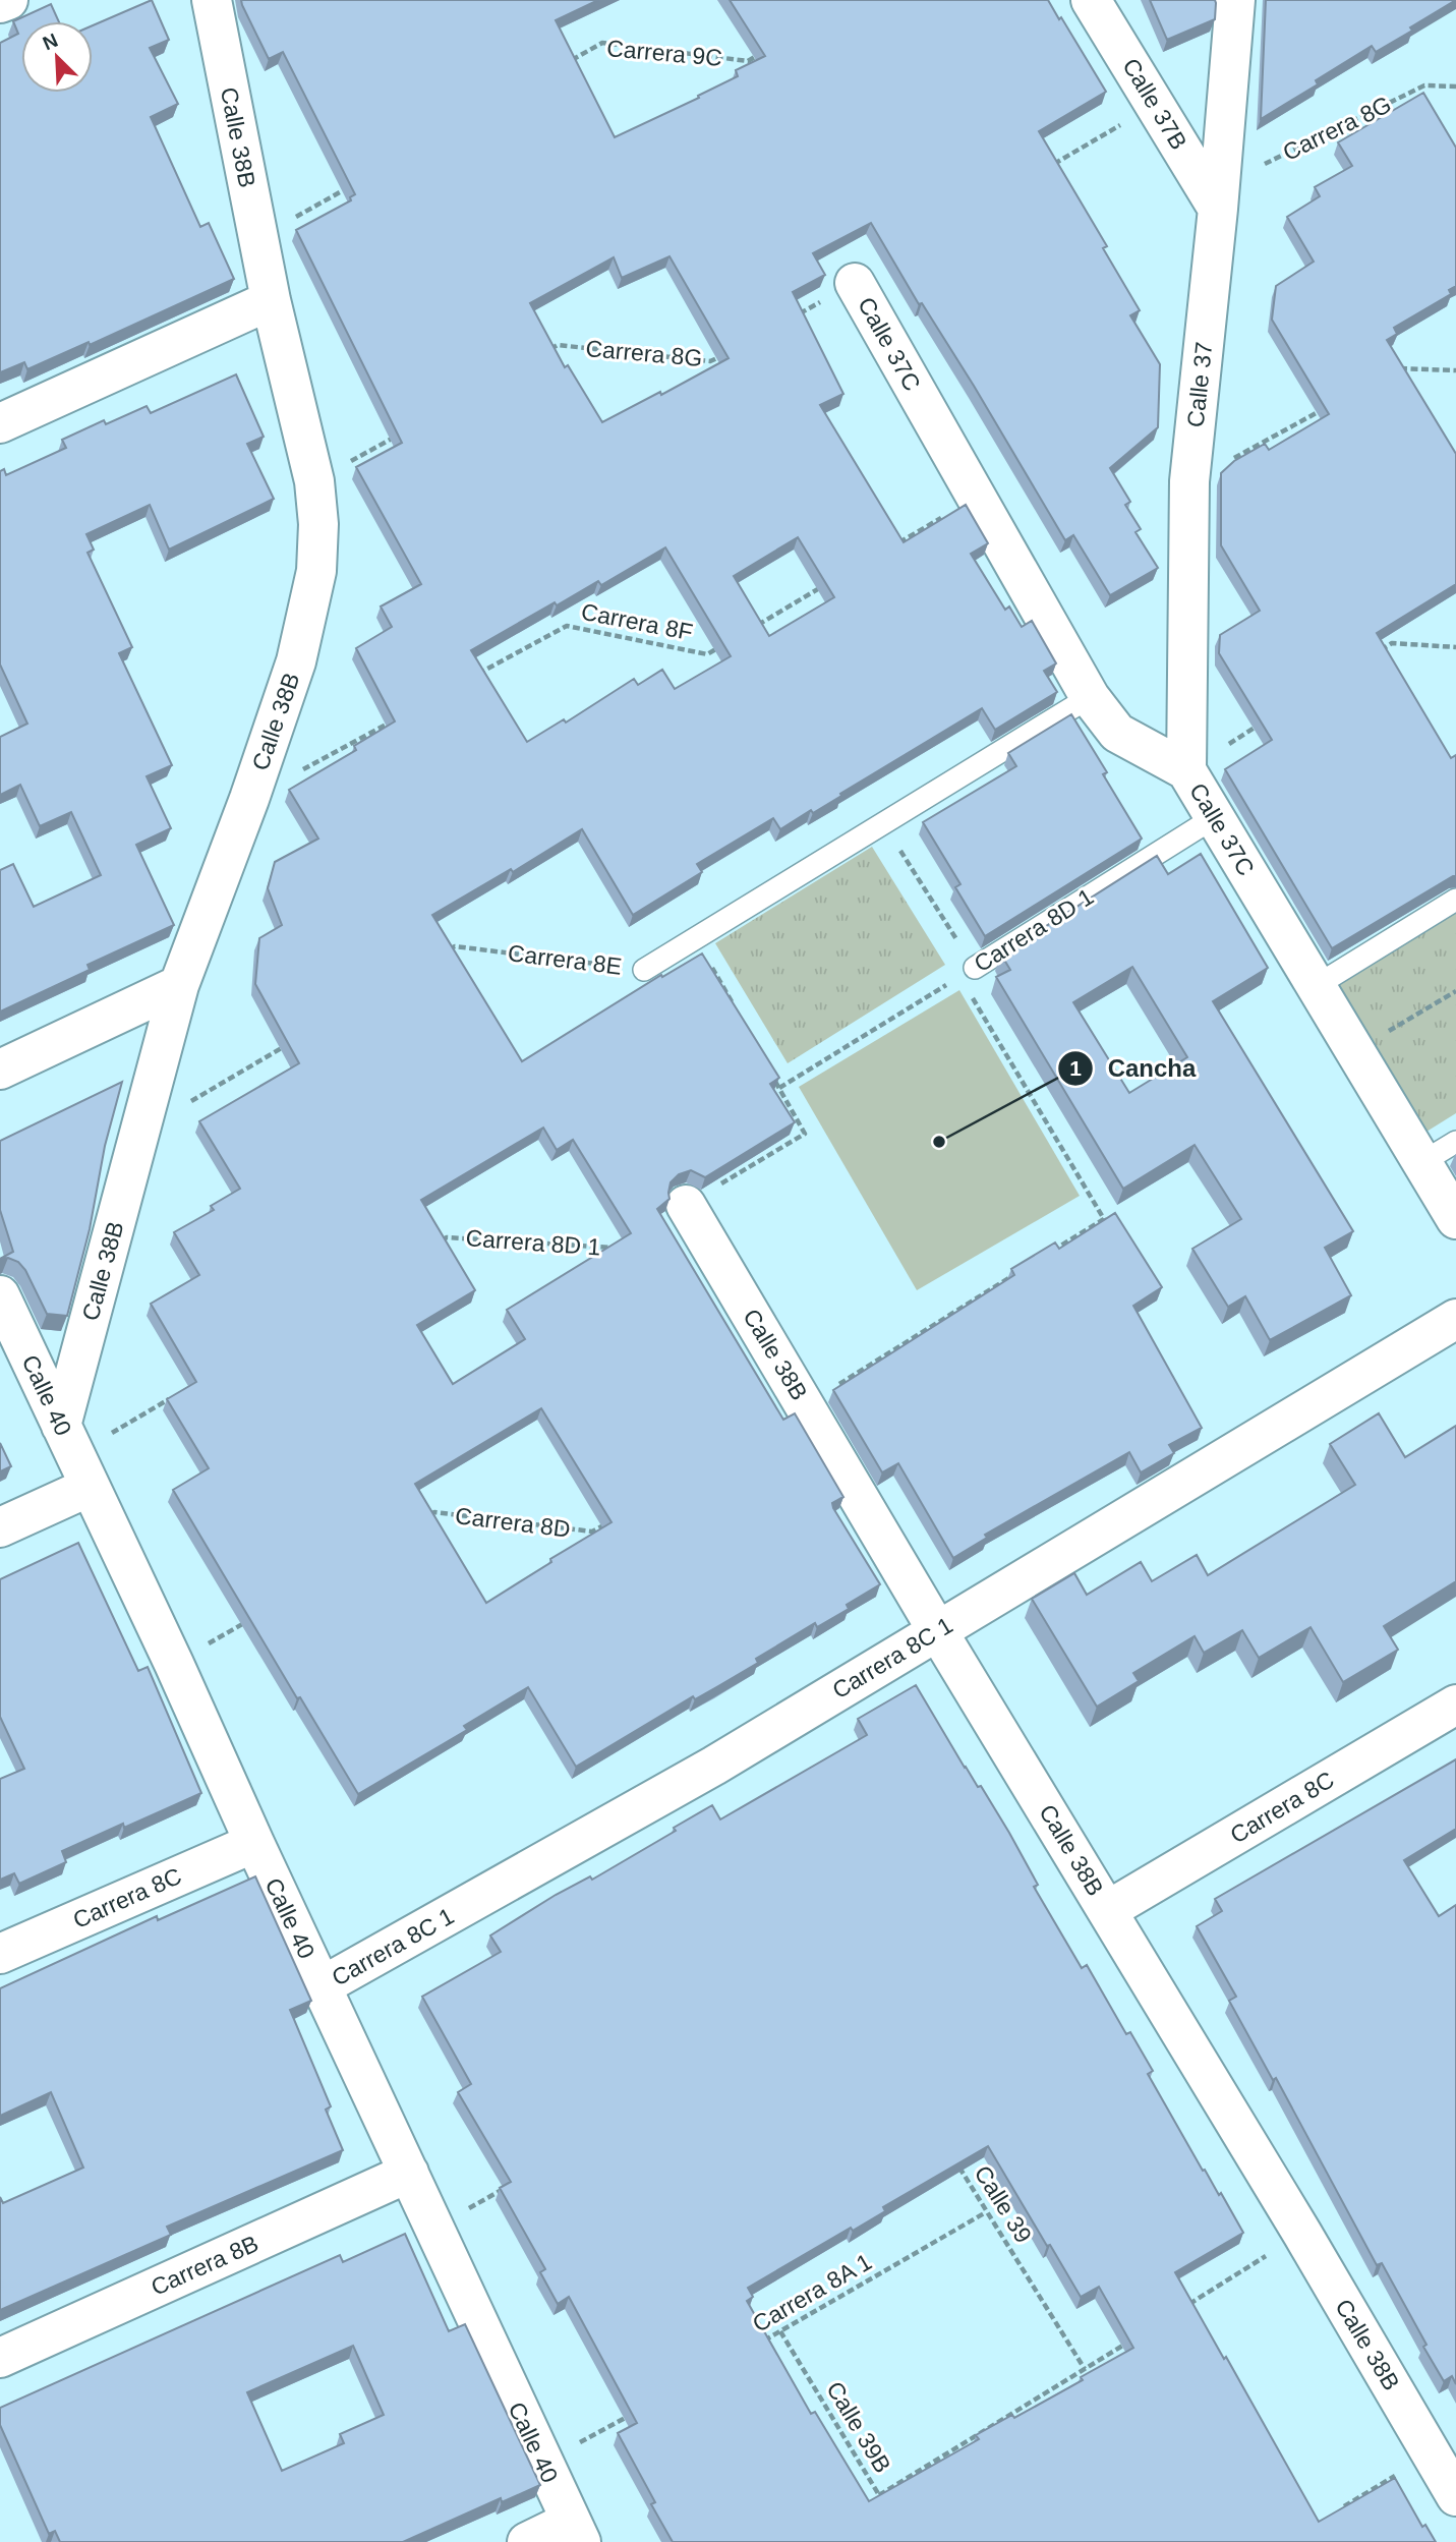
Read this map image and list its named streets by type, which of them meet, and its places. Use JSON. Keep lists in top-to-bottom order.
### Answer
{
  "streets": {
    "street": [
      "Calle 37B",
      "Calle 38B",
      "Calle 37C",
      "Calle 37",
      "Calle 40",
      "Carrera 8C 1",
      "Carrera 8C",
      "Carrera 8B"
    ],
    "lane": ["Carrera 8D 1", "Carrera 8E"],
    "path": [
      "Carrera 9C",
      "Carrera 8G",
      "Carrera 8F",
      "Carrera 8D",
      "Calle 39",
      "Carrera 8A 1",
      "Calle 39B"
    ]
  },
  "crossings": [
    ["Calle 37B", "Carrera 8G"],
    ["Calle 37B", "Calle 37"],
    ["Carrera 8G", "Calle 37"],
    ["Calle 38B", "Calle 40"],
    ["Calle 38B", "Carrera 8C 1"],
    ["Calle 38B", "Carrera 8C"],
    ["Calle 37C", "Calle 37"],
    ["Calle 37C", "Carrera 8D 1"],
    ["Calle 37C", "Carrera 8E"],
    ["Calle 40", "Carrera 8C 1"],
    ["Calle 40", "Carrera 8C"],
    ["Calle 40", "Carrera 8B"],
    ["Calle 39", "Carrera 8A 1"],
    ["Carrera 8A 1", "Calle 39B"]
  ],
  "places": ["Cancha"],
  "north": "top left"
}
